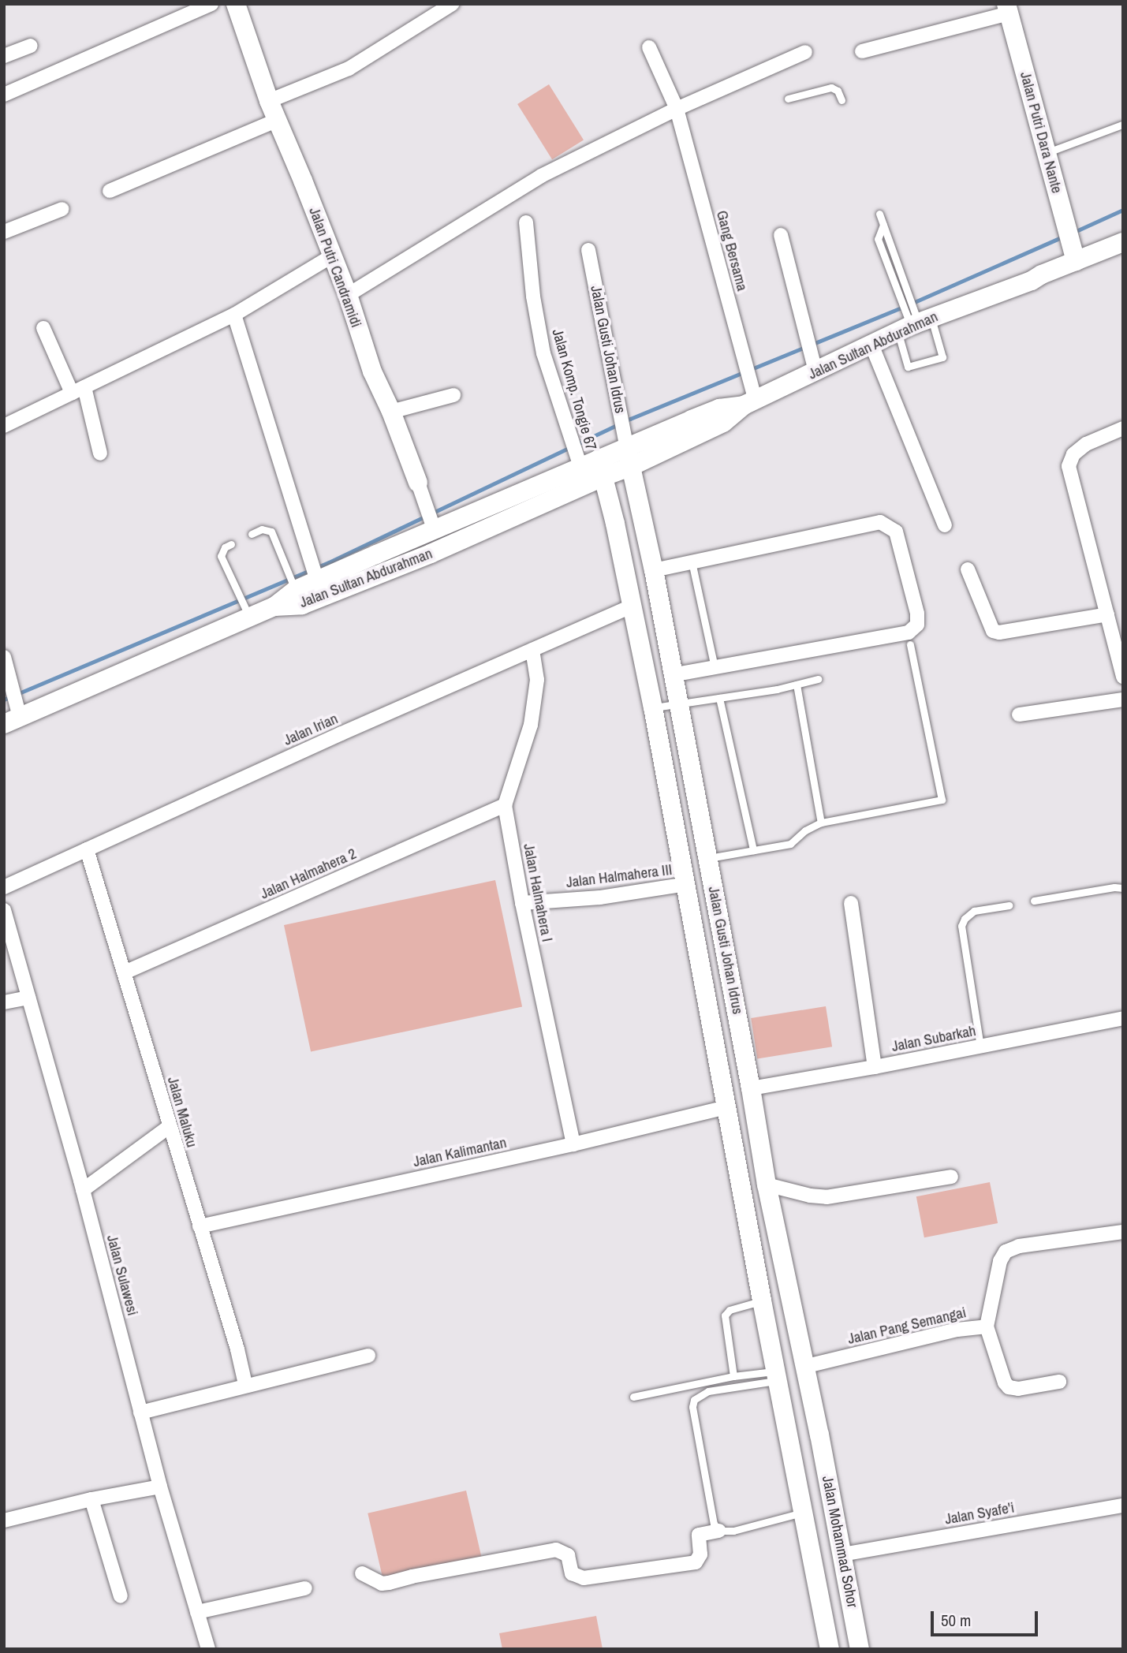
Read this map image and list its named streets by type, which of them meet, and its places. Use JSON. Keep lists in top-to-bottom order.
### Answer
{
  "streets": {
    "street": [
      "Jalan Putri Dara Nante",
      "Gang Bersama",
      "Jalan Putri Candramidi",
      "Jalan Sultan Abdurahman",
      "Jalan Gusti Johan Idrus",
      "Jalan Komp. Tongie 67",
      "Jalan Irian",
      "Jalan Halmahera 2",
      "Jalan Halmahera III",
      "Jalan Halmahera I",
      "Jalan Subarkah",
      "Jalan Maluku",
      "Jalan Kalimantan",
      "Jalan Sulawesi",
      "Jalan Pang Semangai",
      "Jalan Syafe'i",
      "Jalan Mohammad Sohor"
    ]
  },
  "crossings": [
    ["Jalan Putri Dara Nante", "Jalan Sultan Abdurahman"],
    ["Gang Bersama", "Jalan Sultan Abdurahman"],
    ["Jalan Sultan Abdurahman", "Jalan Gusti Johan Idrus"],
    ["Jalan Gusti Johan Idrus", "Jalan Irian"],
    ["Jalan Gusti Johan Idrus", "Jalan Halmahera III"],
    ["Jalan Gusti Johan Idrus", "Jalan Subarkah"],
    ["Jalan Gusti Johan Idrus", "Jalan Kalimantan"],
    ["Jalan Gusti Johan Idrus", "Jalan Pang Semangai"],
    ["Jalan Gusti Johan Idrus", "Jalan Mohammad Sohor"],
    ["Jalan Irian", "Jalan Halmahera I"],
    ["Jalan Irian", "Jalan Maluku"],
    ["Jalan Halmahera 2", "Jalan Halmahera I"],
    ["Jalan Halmahera 2", "Jalan Maluku"],
    ["Jalan Halmahera III", "Jalan Halmahera I"],
    ["Jalan Halmahera I", "Jalan Kalimantan"],
    ["Jalan Maluku", "Jalan Kalimantan"],
    ["Jalan Syafe'i", "Jalan Mohammad Sohor"]
  ],
  "scale_bar": "50 m"
}
